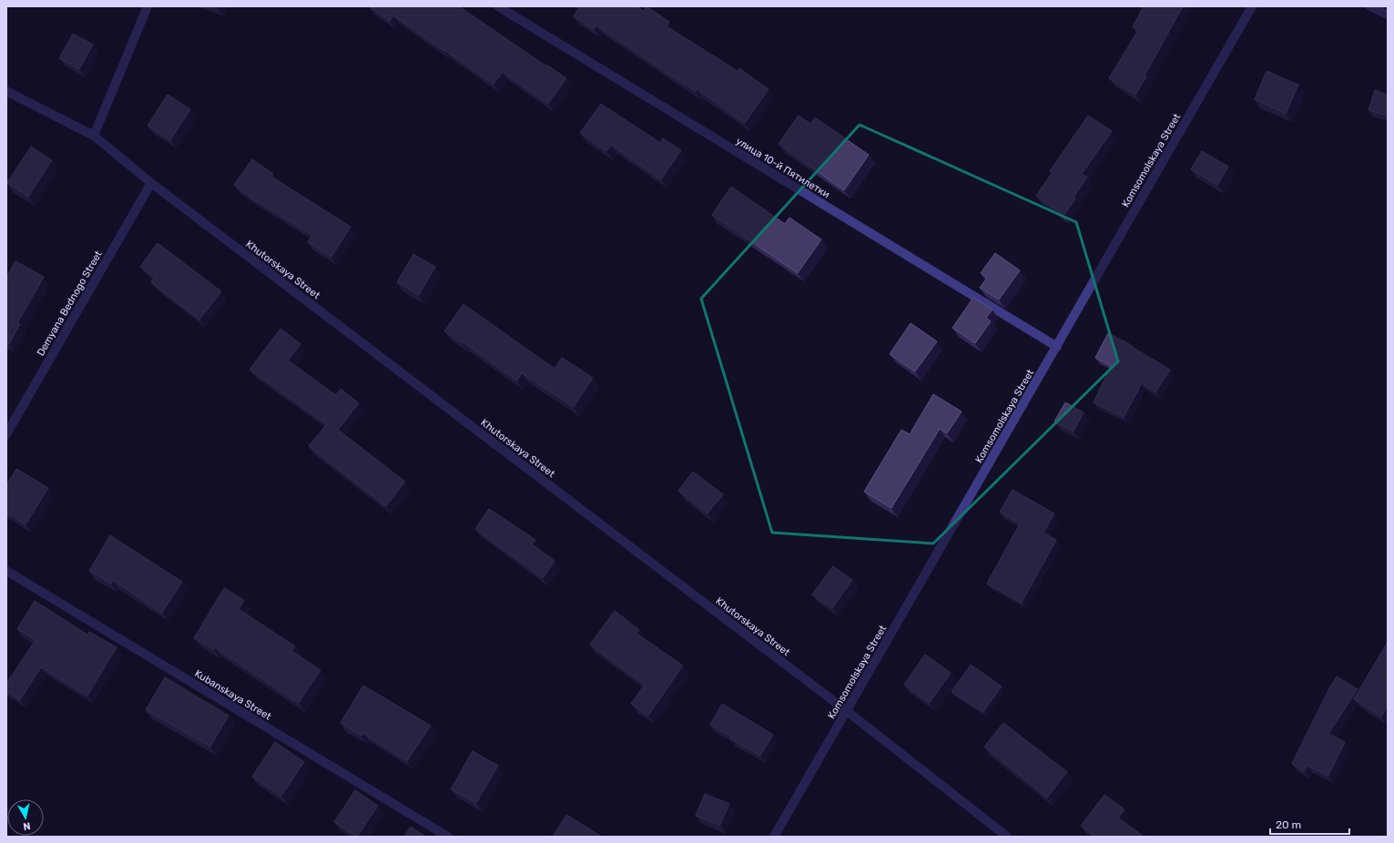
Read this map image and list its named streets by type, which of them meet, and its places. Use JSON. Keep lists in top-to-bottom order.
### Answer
{
  "streets": {
    "street": [
      "Komsomolskaya Street",
      "улица 10-й Пятилетки",
      "Khutorskaya Street",
      "Demyana Bednogo Street",
      "Kubanskaya Street"
    ]
  },
  "crossings": [
    ["Komsomolskaya Street", "улица 10-й Пятилетки"],
    ["Komsomolskaya Street", "Khutorskaya Street"],
    ["Khutorskaya Street", "Demyana Bednogo Street"]
  ],
  "scale_bar": "20 m",
  "north": "bottom"
}
